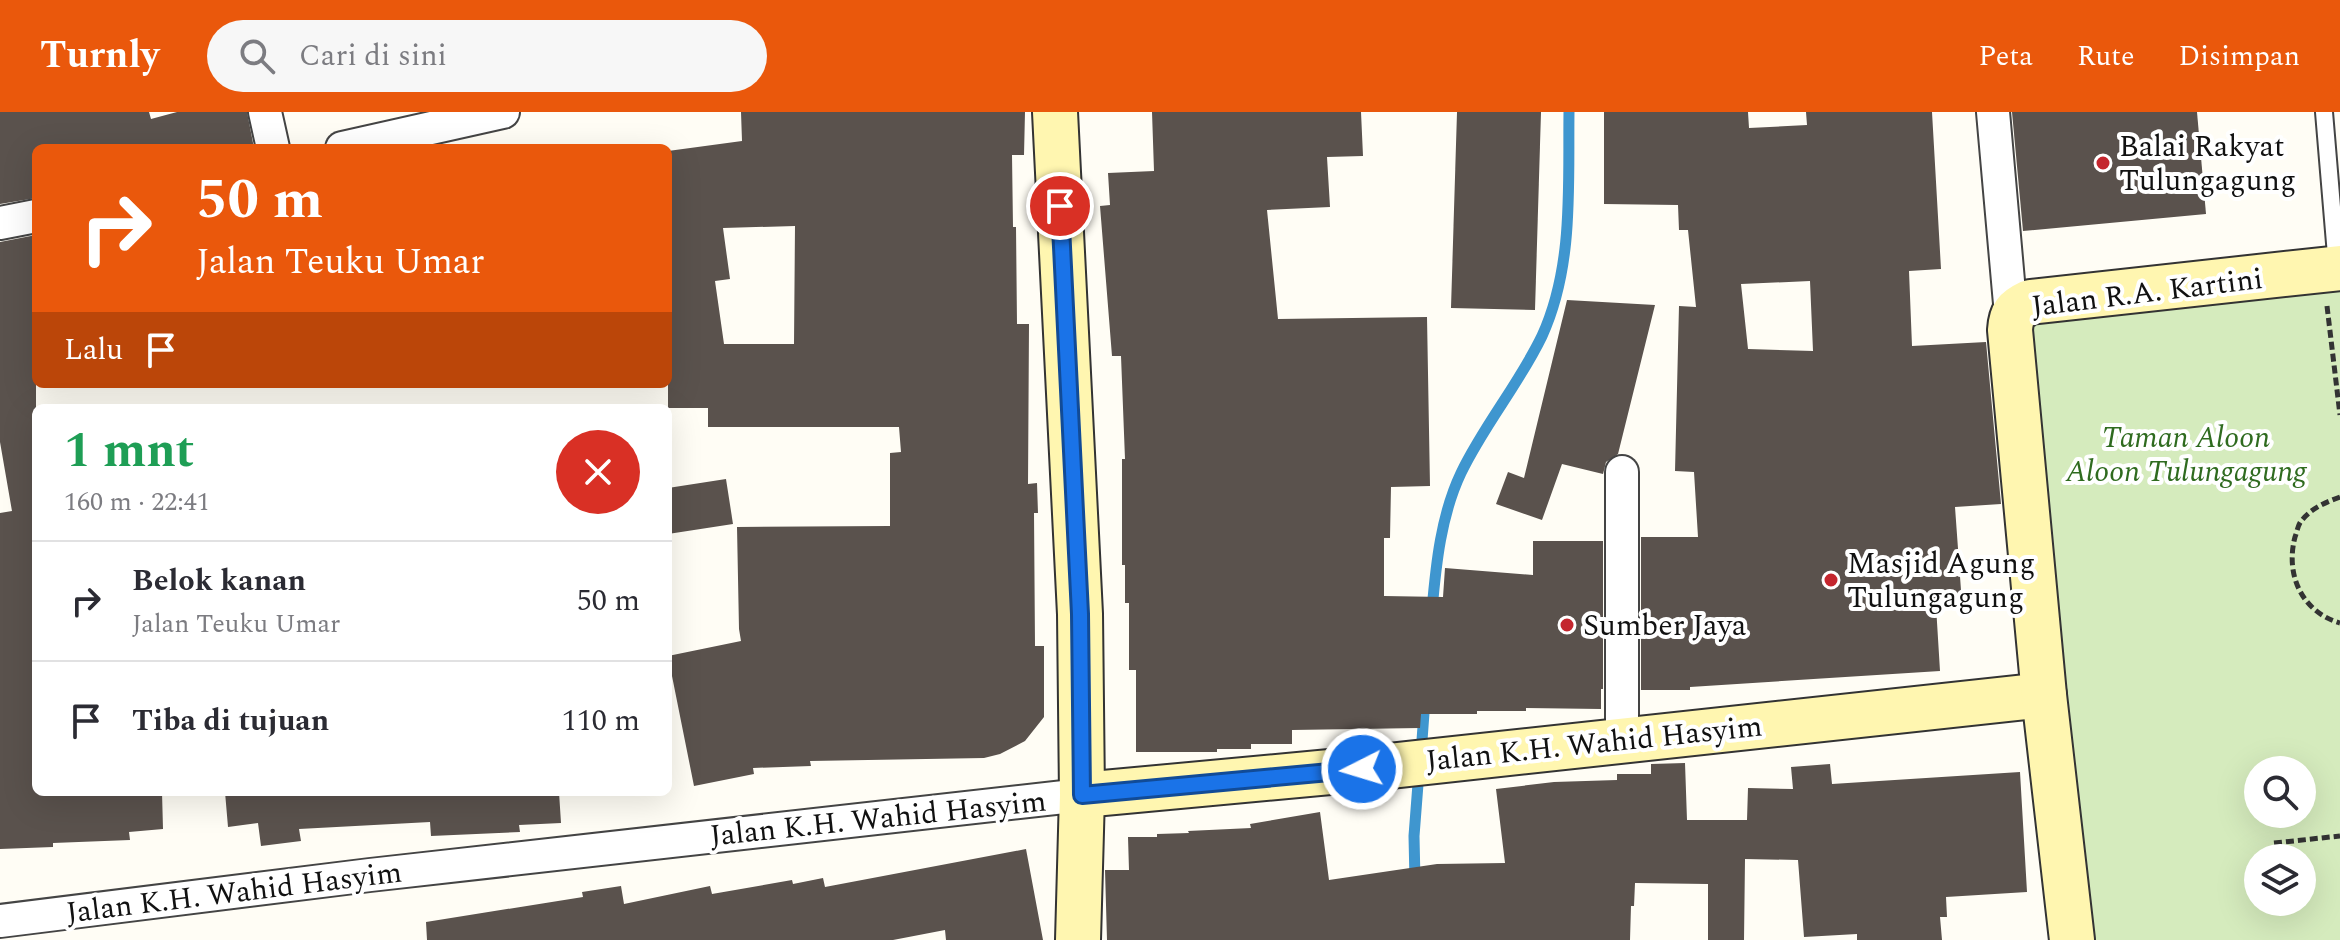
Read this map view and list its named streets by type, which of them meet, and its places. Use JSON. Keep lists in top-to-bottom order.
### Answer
{
  "streets": {
    "street": ["Jalan R.A. Kartini", "Jalan K.H. Wahid Hasyim"]
  },
  "crossings": [
    ["Jalan R.A. Kartini", "Jalan K.H. Wahid Hasyim"]
  ],
  "parks": ["Taman Aloon Aloon Tulungagung"],
  "places": ["Balai Rakyat Tulungagung", "Masjid Agung Tulungagung", "Sumber Jaya"],
  "page": {
    "header": "Turnly",
    "search": "Cari di sini",
    "nav": ["Peta", "Rute", "Disimpan"],
    "turn": ["50 m", "Jalan Teuku Umar"],
    "then": "Lalu",
    "heading": ["1 mnt", "160 m · 22:41"],
    "list": [
      {
        "name": "Belok kanan",
        "note": "Jalan Teuku Umar",
        "value": "50 m"
      },
      {
        "name": "Tiba di tujuan",
        "value": "110 m"
      }
    ]
  }
}
